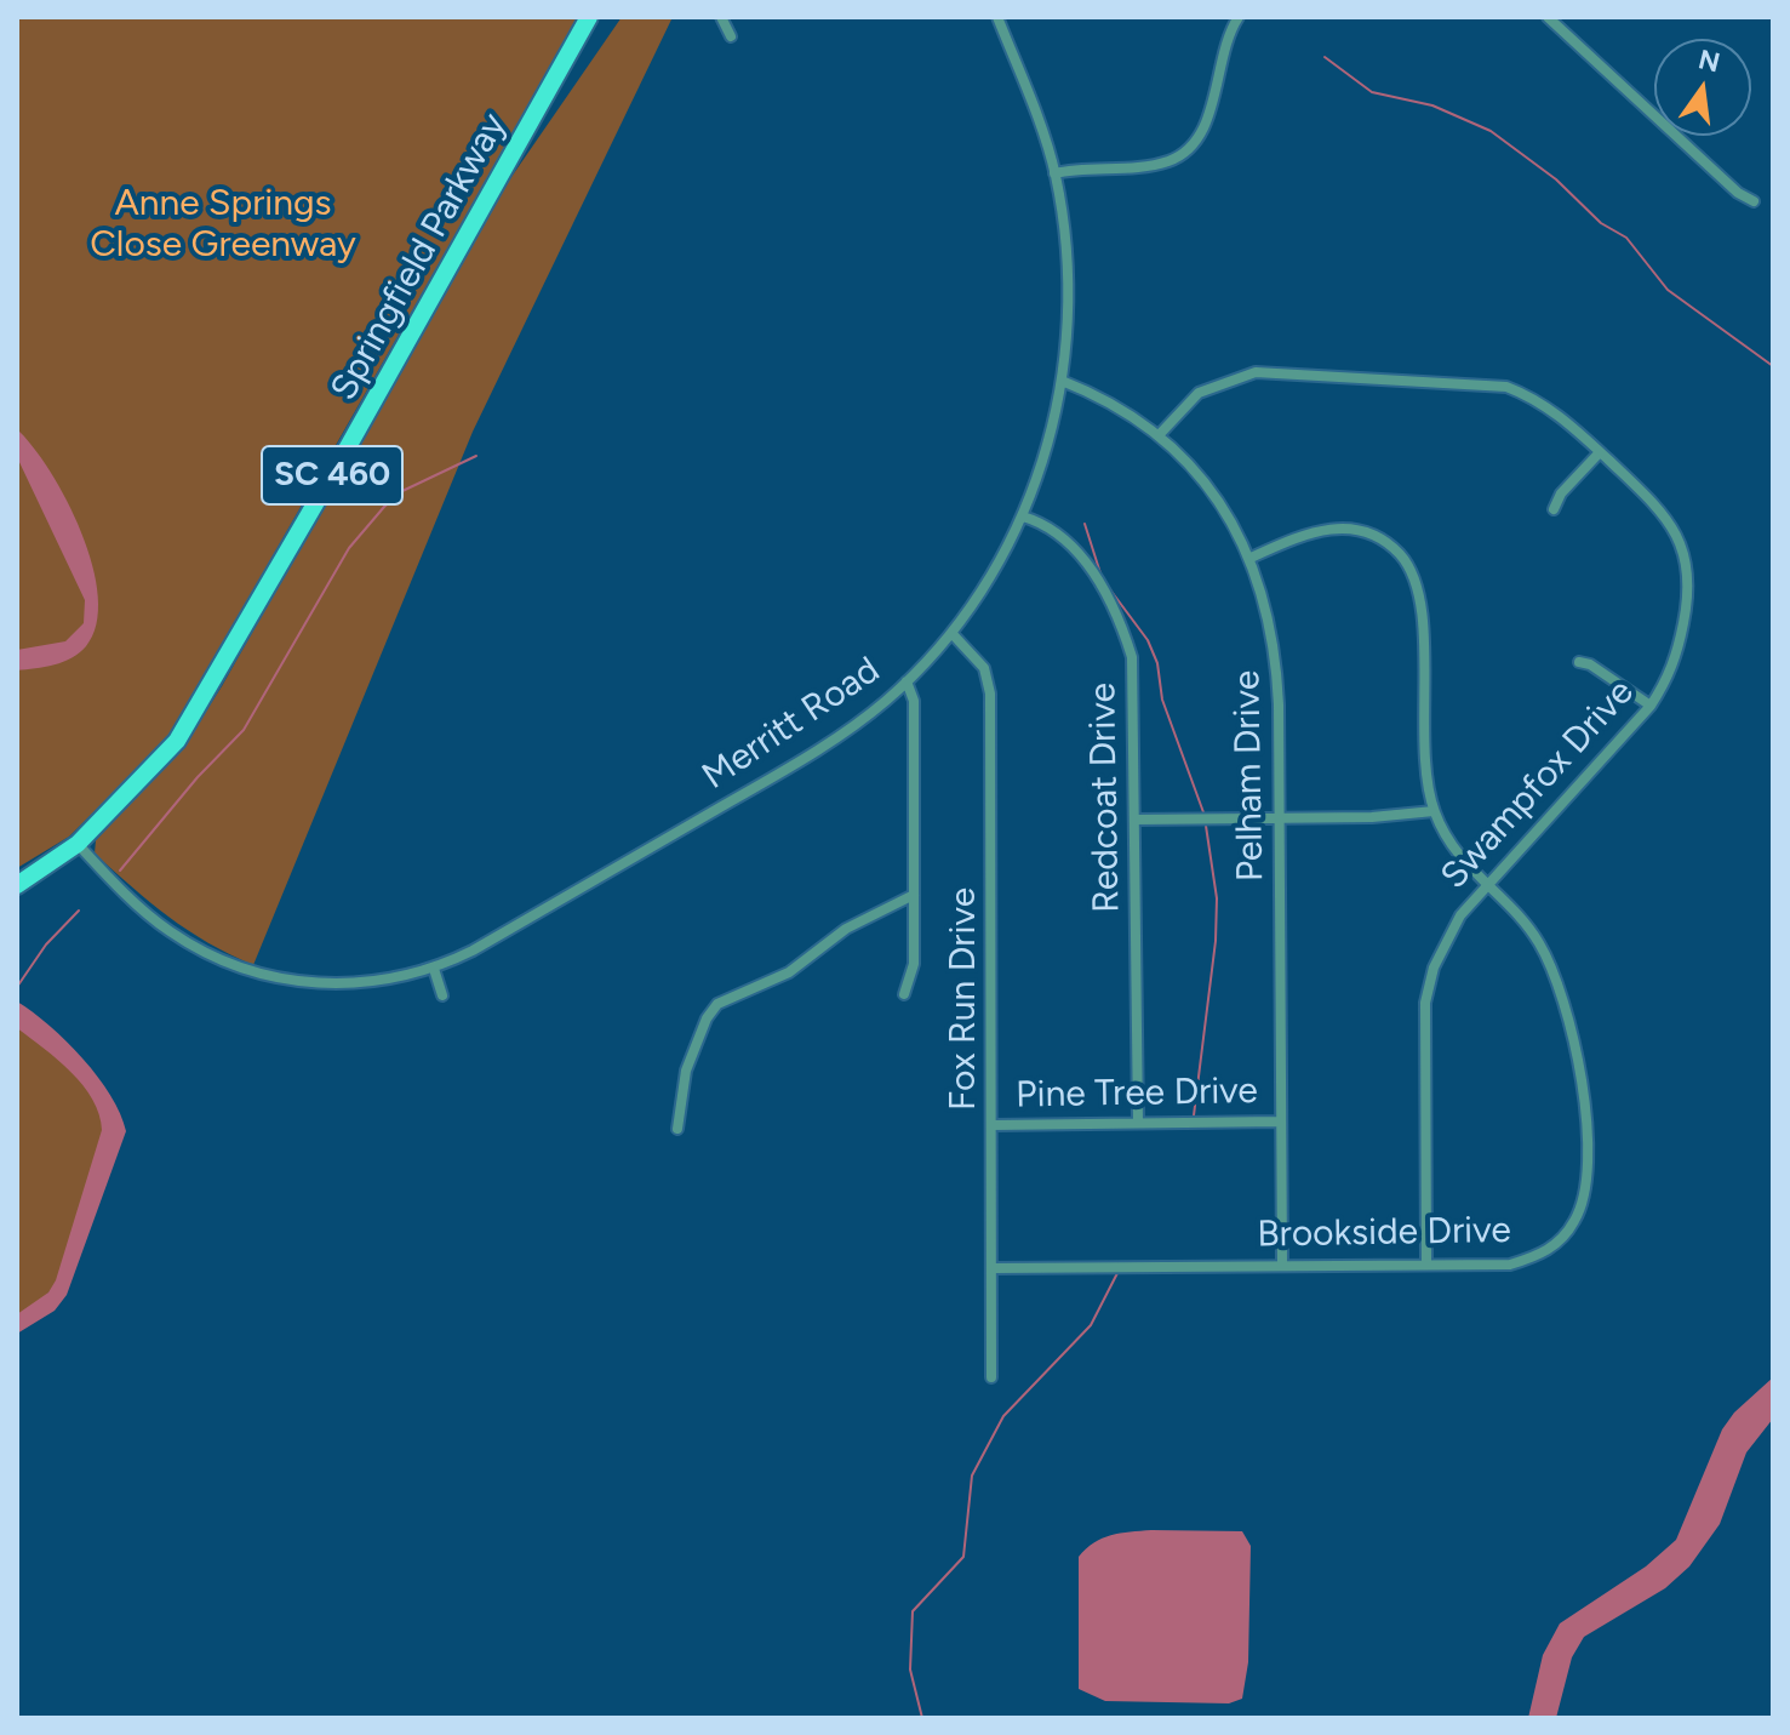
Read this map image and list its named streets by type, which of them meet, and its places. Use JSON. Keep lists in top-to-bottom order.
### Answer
{
  "streets": {
    "main road": ["Springfield Parkway", "SC 460"],
    "street": [
      "Merritt Road",
      "Pelham Drive",
      "Swampfox Drive",
      "Redcoat Drive",
      "Fox Run Drive",
      "Pine Tree Drive",
      "Brookside Drive"
    ]
  },
  "crossings": [
    ["Springfield Parkway", "Merritt Road"],
    ["Merritt Road", "Pelham Drive"],
    ["Merritt Road", "Redcoat Drive"],
    ["Merritt Road", "Fox Run Drive"],
    ["Pelham Drive", "Swampfox Drive"],
    ["Pelham Drive", "Pine Tree Drive"],
    ["Pelham Drive", "Brookside Drive"],
    ["Swampfox Drive", "Brookside Drive"],
    ["Redcoat Drive", "Pine Tree Drive"],
    ["Fox Run Drive", "Pine Tree Drive"],
    ["Fox Run Drive", "Brookside Drive"]
  ],
  "parks": ["Anne Springs Close Greenway"],
  "north": "top"
}
